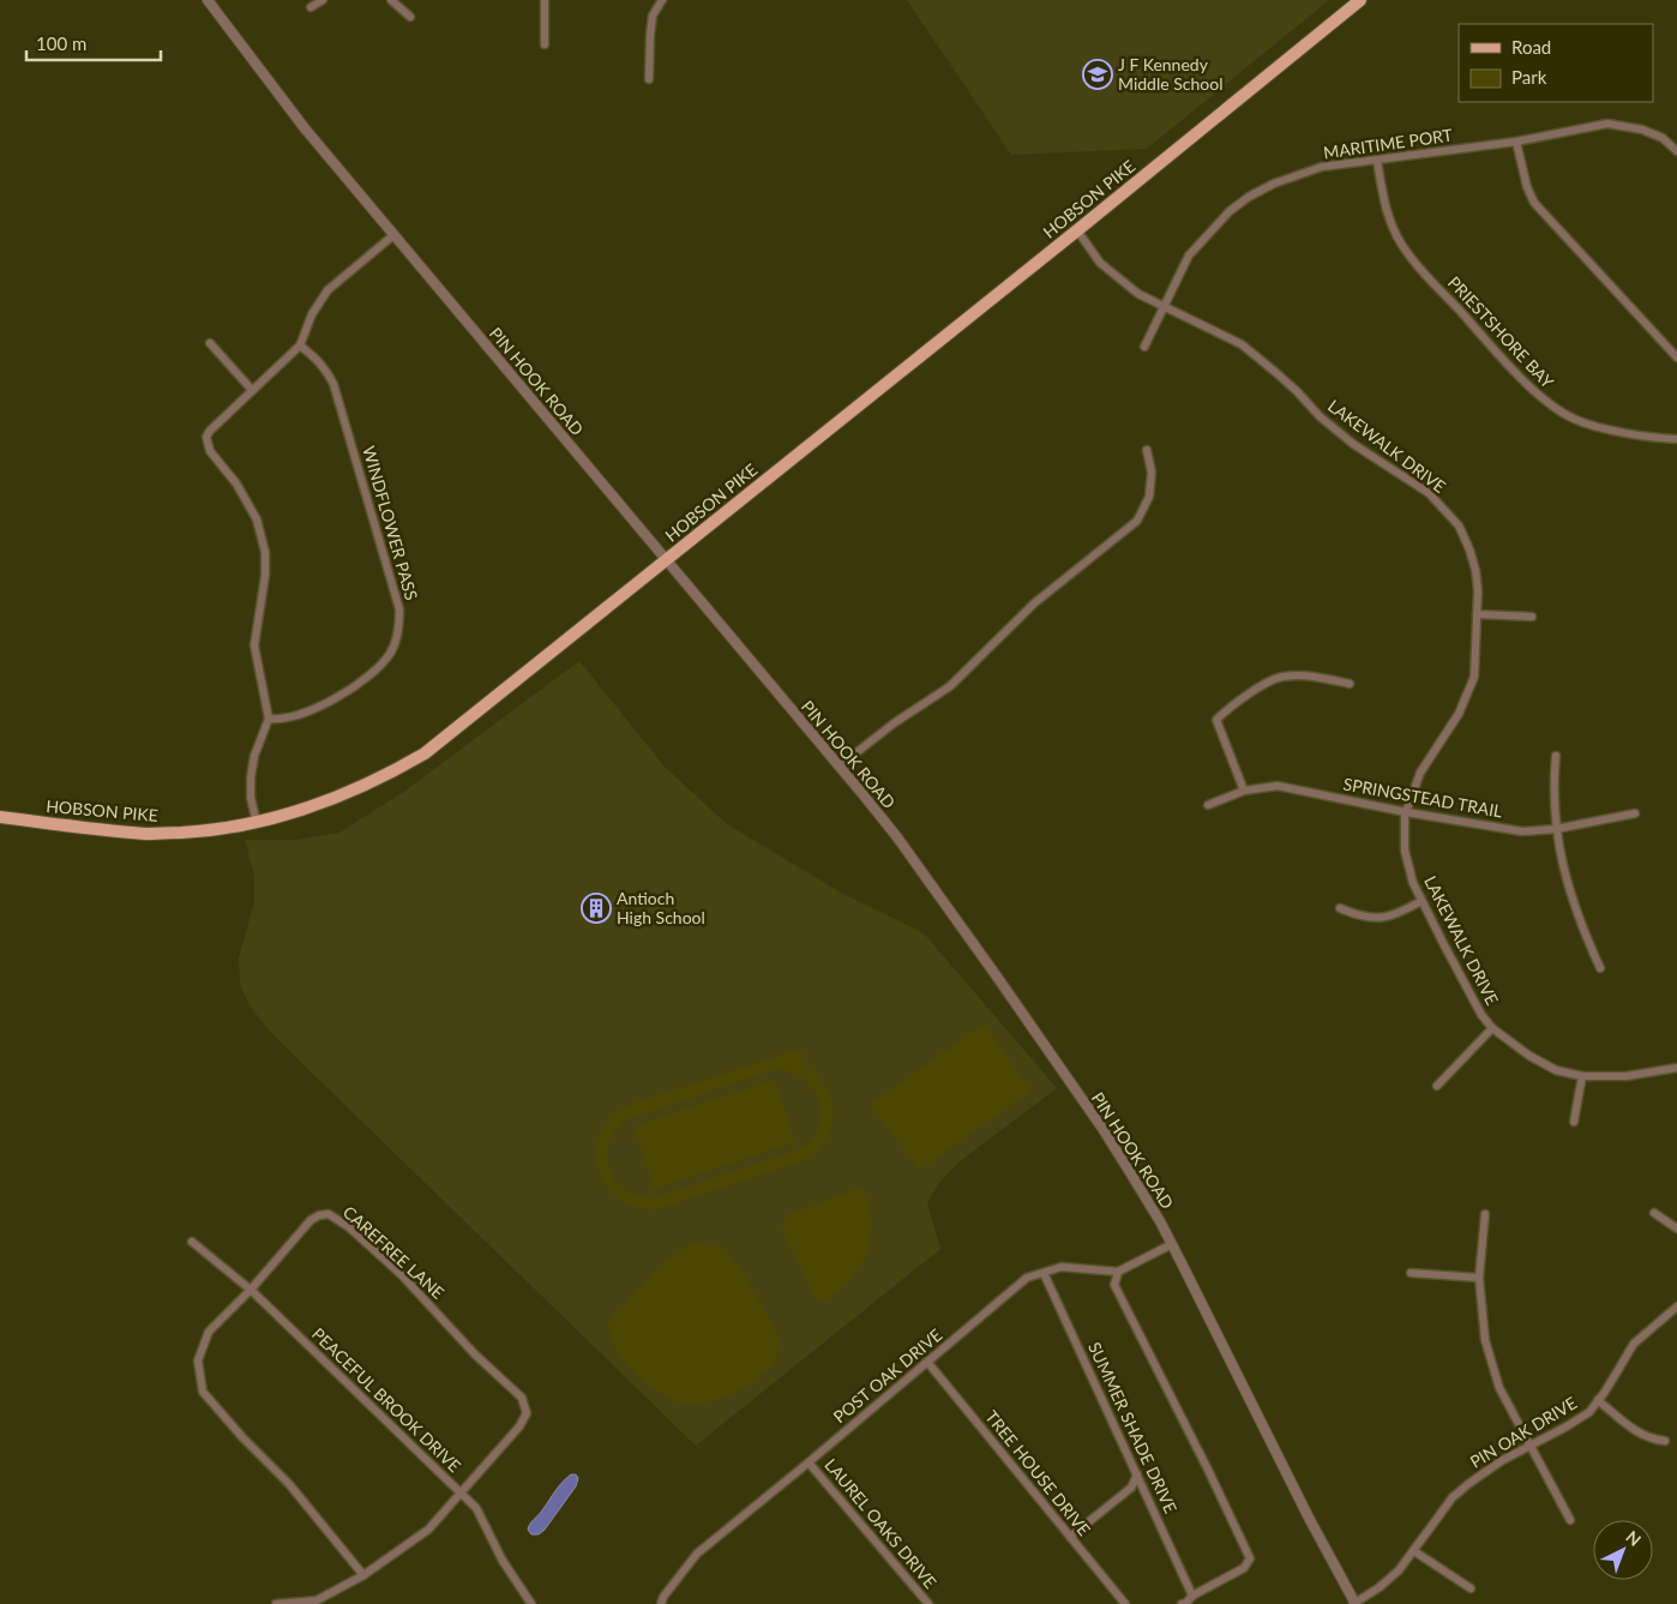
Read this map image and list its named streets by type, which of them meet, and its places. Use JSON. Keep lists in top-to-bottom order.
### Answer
{
  "streets": {
    "main road": ["HOBSON PIKE"],
    "street": [
      "MARITIME PORT",
      "PRIESTSHORE BAY",
      "PIN HOOK ROAD",
      "LAKEWALK DRIVE",
      "WINDFLOWER PASS",
      "SPRINGSTEAD TRAIL",
      "CAREFREE LANE",
      "POST OAK DRIVE",
      "PEACEFUL BROOK DRIVE",
      "SUMMER SHADE DRIVE",
      "PIN OAK DRIVE",
      "TREE HOUSE DRIVE",
      "LAUREL OAKS DRIVE"
    ]
  },
  "crossings": [
    ["MARITIME PORT", "PRIESTSHORE BAY"],
    ["MARITIME PORT", "LAKEWALK DRIVE"],
    ["HOBSON PIKE", "PIN HOOK ROAD"],
    ["HOBSON PIKE", "LAKEWALK DRIVE"],
    ["PIN HOOK ROAD", "PIN OAK DRIVE"],
    ["LAKEWALK DRIVE", "SPRINGSTEAD TRAIL"],
    ["CAREFREE LANE", "PEACEFUL BROOK DRIVE"],
    ["POST OAK DRIVE", "SUMMER SHADE DRIVE"],
    ["POST OAK DRIVE", "TREE HOUSE DRIVE"],
    ["POST OAK DRIVE", "LAUREL OAKS DRIVE"]
  ],
  "places": {
    "school or university": ["J F Kennedy Middle School"],
    "building": ["Antioch High School"]
  },
  "legend": ["Road", "Park"],
  "scale_bar": "100 m",
  "north": "top right"
}
